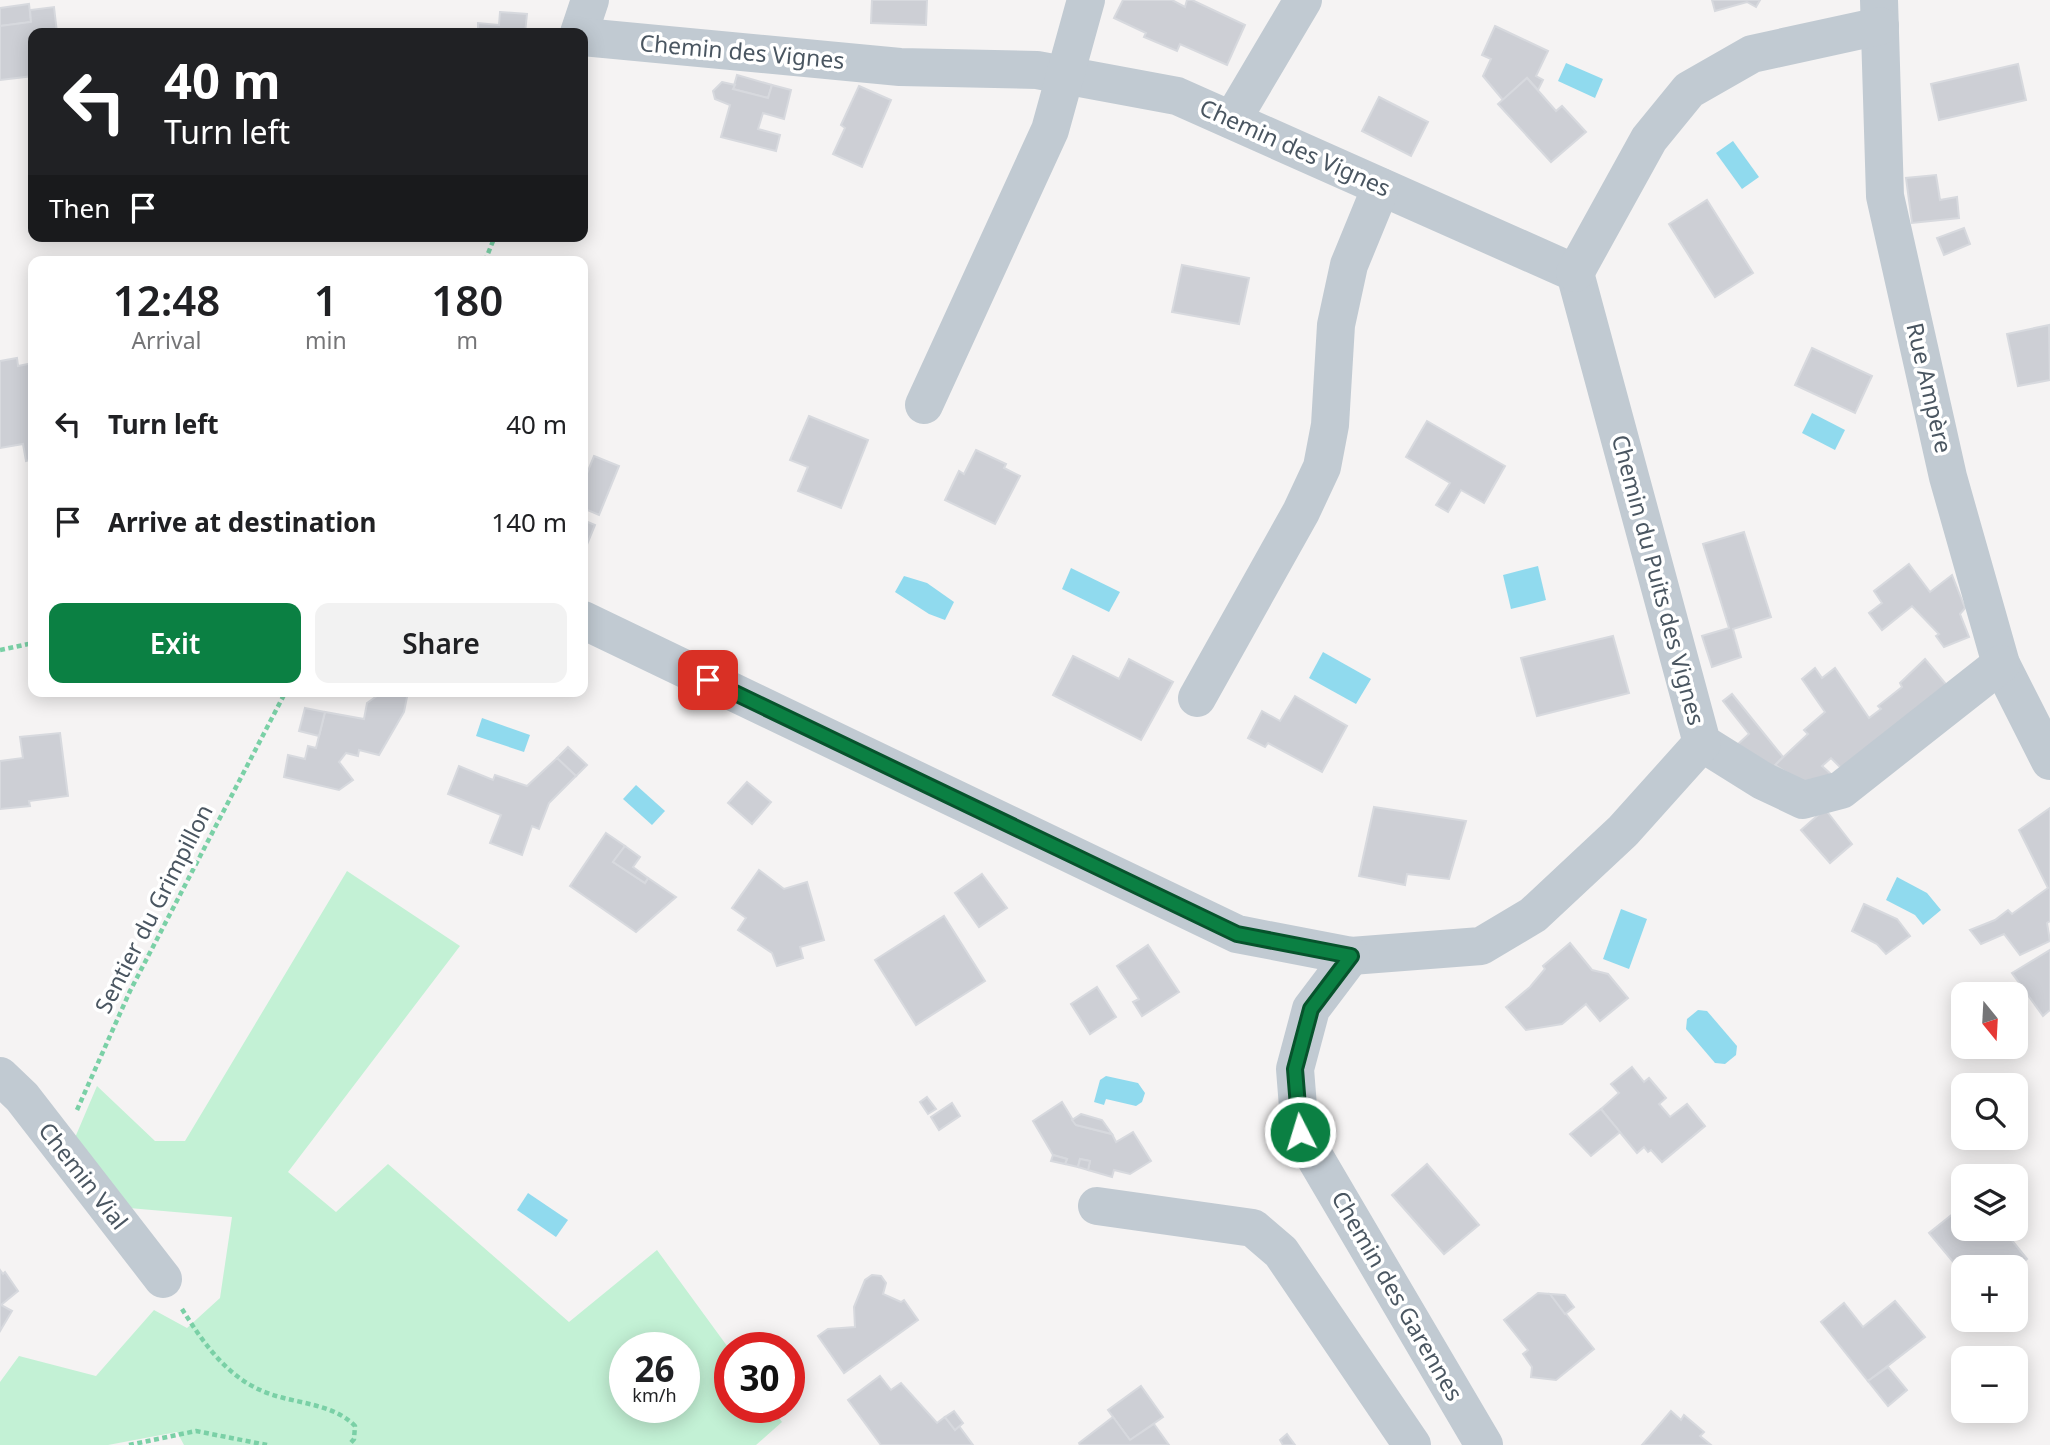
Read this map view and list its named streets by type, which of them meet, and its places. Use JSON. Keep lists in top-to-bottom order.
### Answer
{
  "streets": {
    "street": [
      "Chemin des Vignes",
      "Rue Ampère",
      "Chemin du Puits des Vignes",
      "Chemin Vial",
      "Chemin des Garennes"
    ],
    "path": ["Sentier du Grimpillon"]
  },
  "crossings": [
    ["Chemin des Vignes", "Chemin du Puits des Vignes"],
    ["Rue Ampère", "Chemin du Puits des Vignes"],
    ["Sentier du Grimpillon", "Chemin Vial"]
  ],
  "north": "bottom",
  "page": {
    "turn": ["40 m", "Turn left"],
    "then": "Then",
    "eta": [
      "12:48",
      "Arrival",
      "1",
      "min",
      "180",
      "m"
    ],
    "list": [
      {
        "name": "Turn left",
        "value": "40 m"
      },
      {
        "name": "Arrive at destination",
        "value": "140 m"
      }
    ],
    "buttons": ["Exit", "Share"],
    "map_buttons": ["+", "−"],
    "speed": "26 km/h",
    "limit": "30"
  }
}
